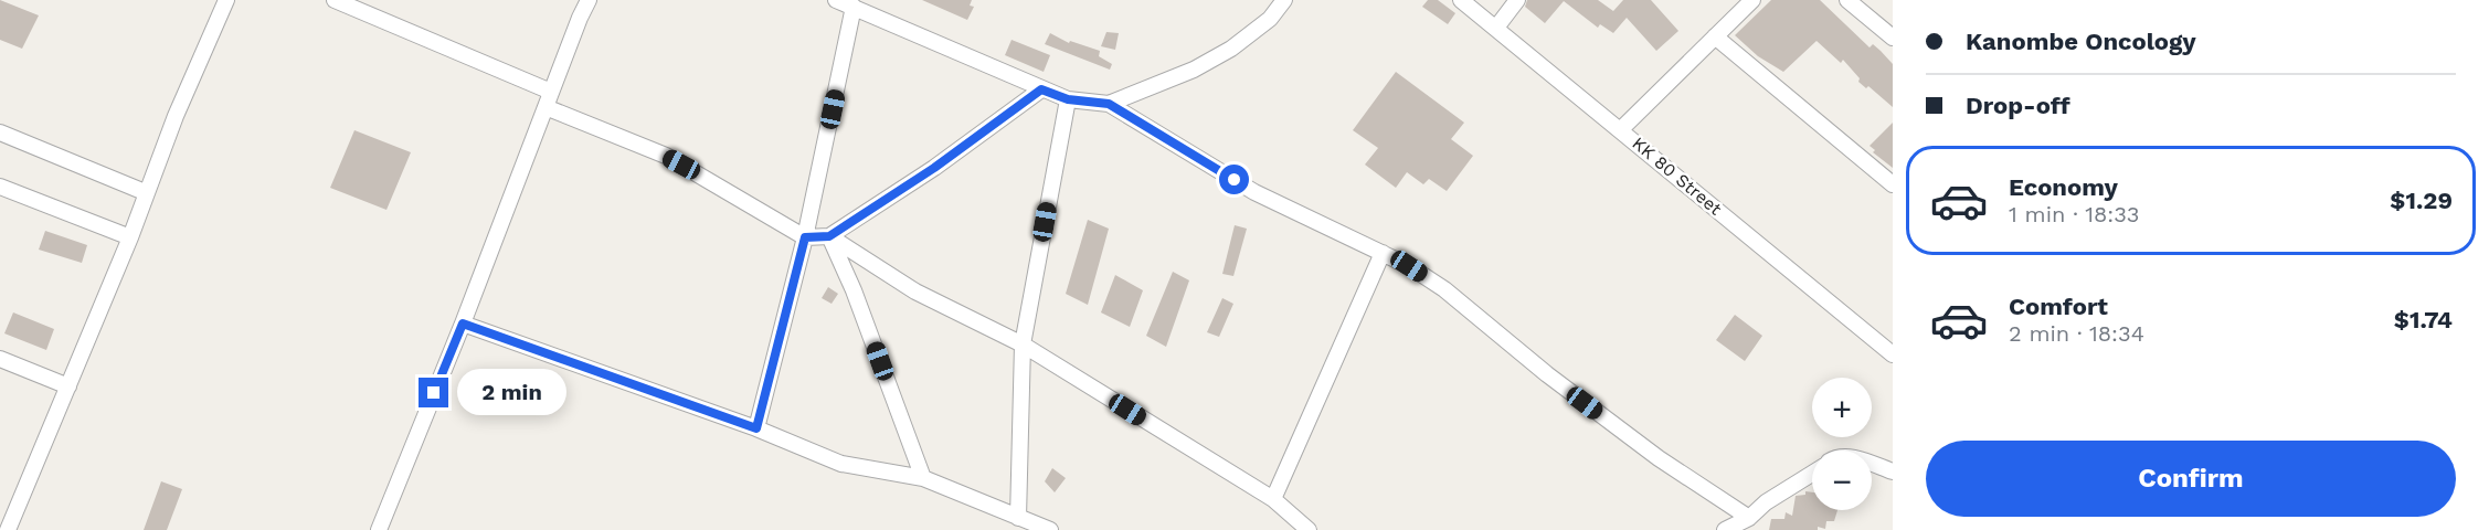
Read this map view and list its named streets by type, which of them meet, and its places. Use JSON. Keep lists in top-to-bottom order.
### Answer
{
  "streets": {
    "street": ["KK 80 Street"]
  },
  "page": {
    "banner": ["Kanombe Oncology", "Drop-off"],
    "list": [
      {
        "name": "Economy",
        "note": "1 min · 18:33",
        "value": "$1.29"
      },
      {
        "name": "Comfort",
        "note": "2 min · 18:34",
        "value": "$1.74"
      }
    ],
    "bubble": "2 min",
    "map_buttons": ["+", "−"],
    "buttons": "Confirm"
  }
}
